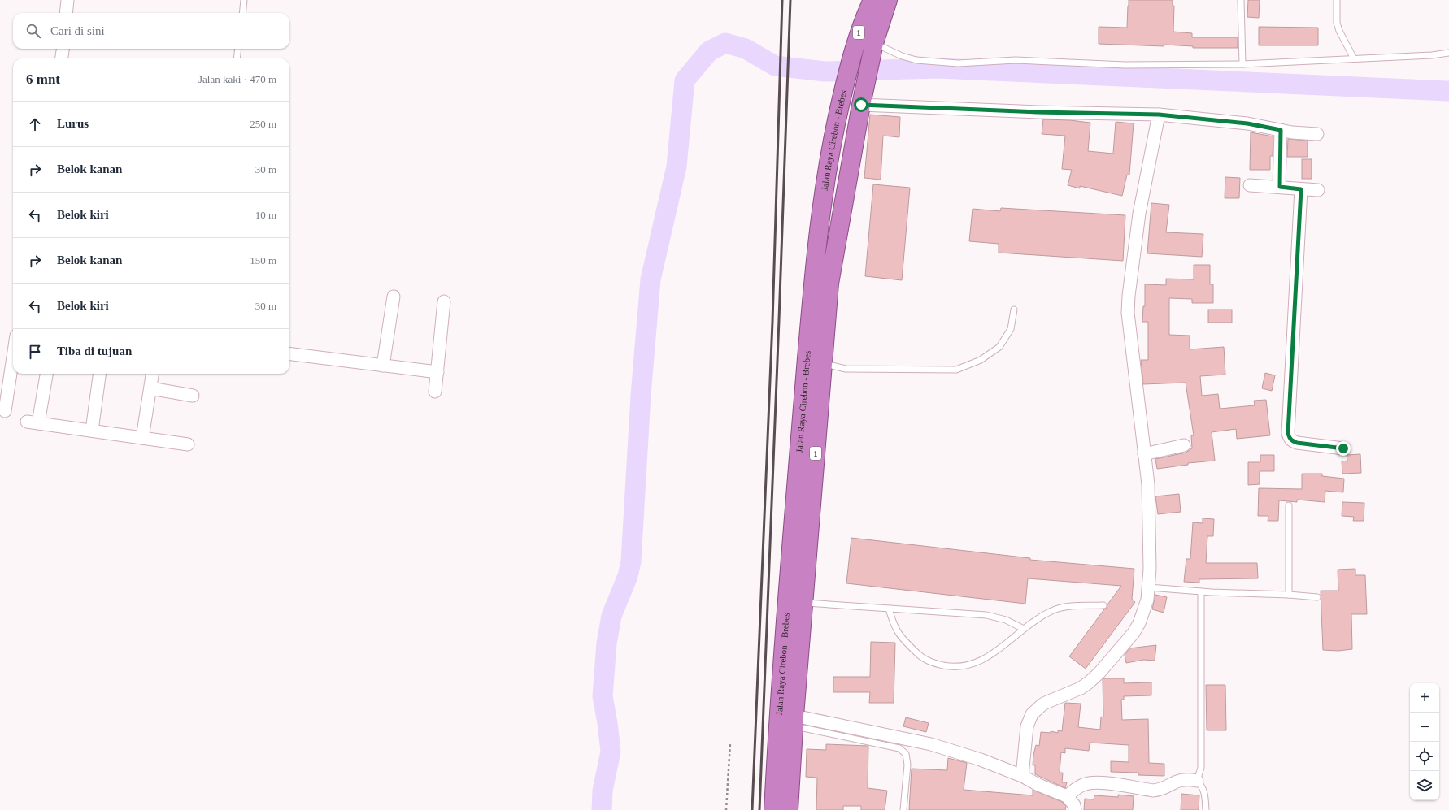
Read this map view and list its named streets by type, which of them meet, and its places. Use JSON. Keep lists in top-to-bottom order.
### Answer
{
  "streets": {
    "highway": ["1", "Jalan Raya Cirebon - Brebes"]
  },
  "page": {
    "search": "Cari di sini",
    "heading": ["6 mnt", "Jalan kaki · 470 m"],
    "list": [
      ["Lurus", "250 m"],
      ["Belok kanan", "30 m"],
      ["Belok kiri", "10 m"],
      ["Belok kanan", "150 m"],
      ["Belok kiri", "30 m"],
      "Tiba di tujuan"
    ],
    "map_buttons": ["+", "−"]
  }
}
